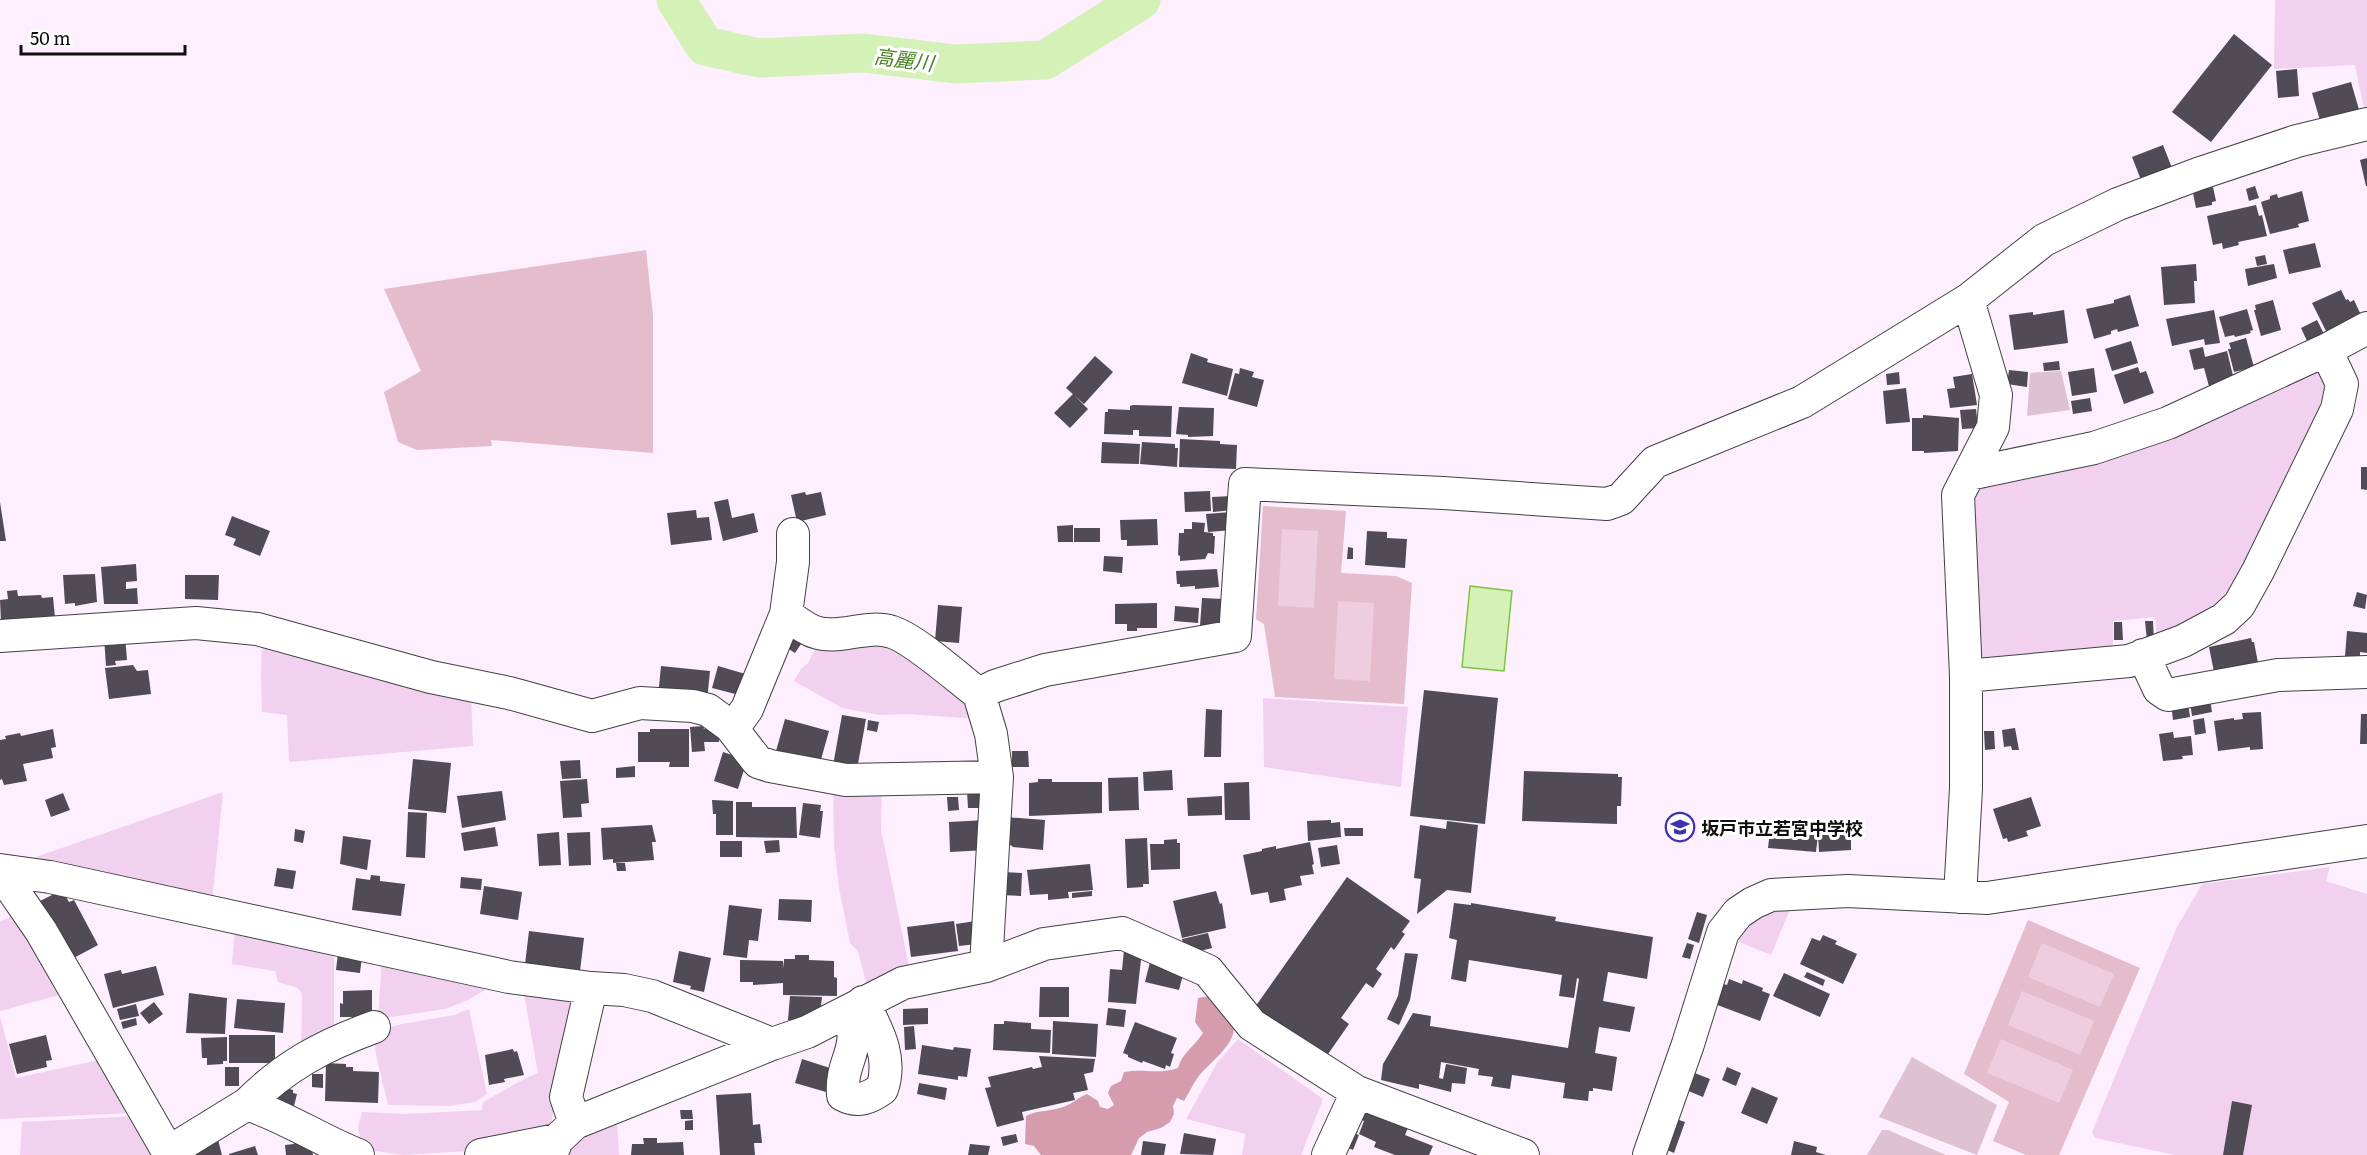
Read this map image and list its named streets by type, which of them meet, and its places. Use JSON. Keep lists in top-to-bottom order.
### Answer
{
  "water": ["高麗川"],
  "places": {
    "school or university": ["坂戸市立若宮中学校"]
  },
  "scale_bar": "50 m"
}
